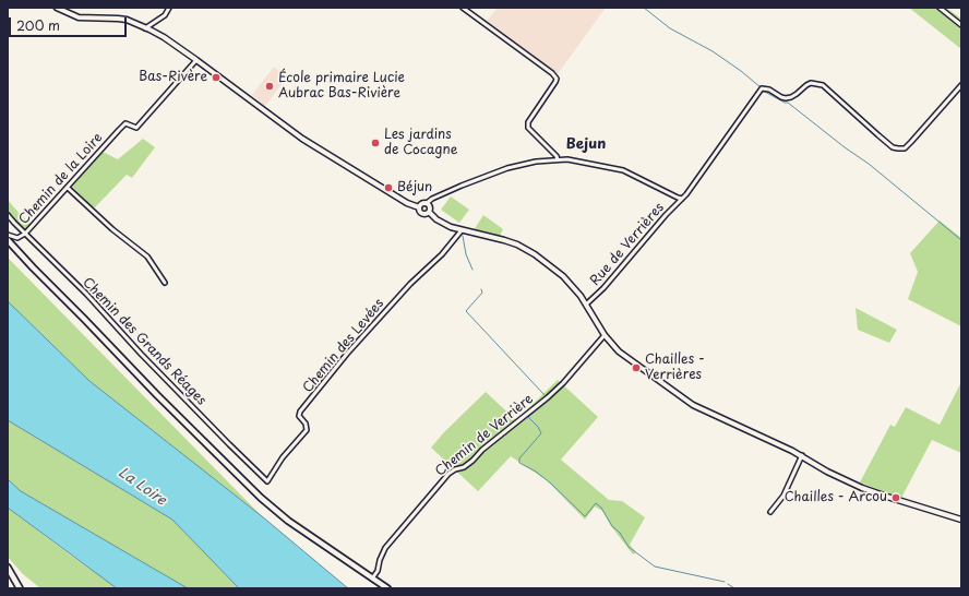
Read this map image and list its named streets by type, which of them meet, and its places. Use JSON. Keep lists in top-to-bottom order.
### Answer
{
  "streets": {
    "street": [
      "Chemin de la Loire",
      "Rue de Verrières",
      "Chemin des Grands Réages",
      "Chemin des Levées",
      "Chemin de Verrière"
    ]
  },
  "crossings": [
    ["Chemin de la Loire", "Chemin des Grands Réages"],
    ["Chemin des Grands Réages", "Chemin des Levées"]
  ],
  "districts": ["Bejun"],
  "water": ["La Loire"],
  "places": [
    "Bas-Rivère",
    "École primaire Lucie Aubrac Bas-Rivière",
    "Les jardins de Cocagne",
    "Béjun",
    "Chailles - Verrières",
    "Chailles - Arcou"
  ],
  "scale_bar": "200 m"
}
